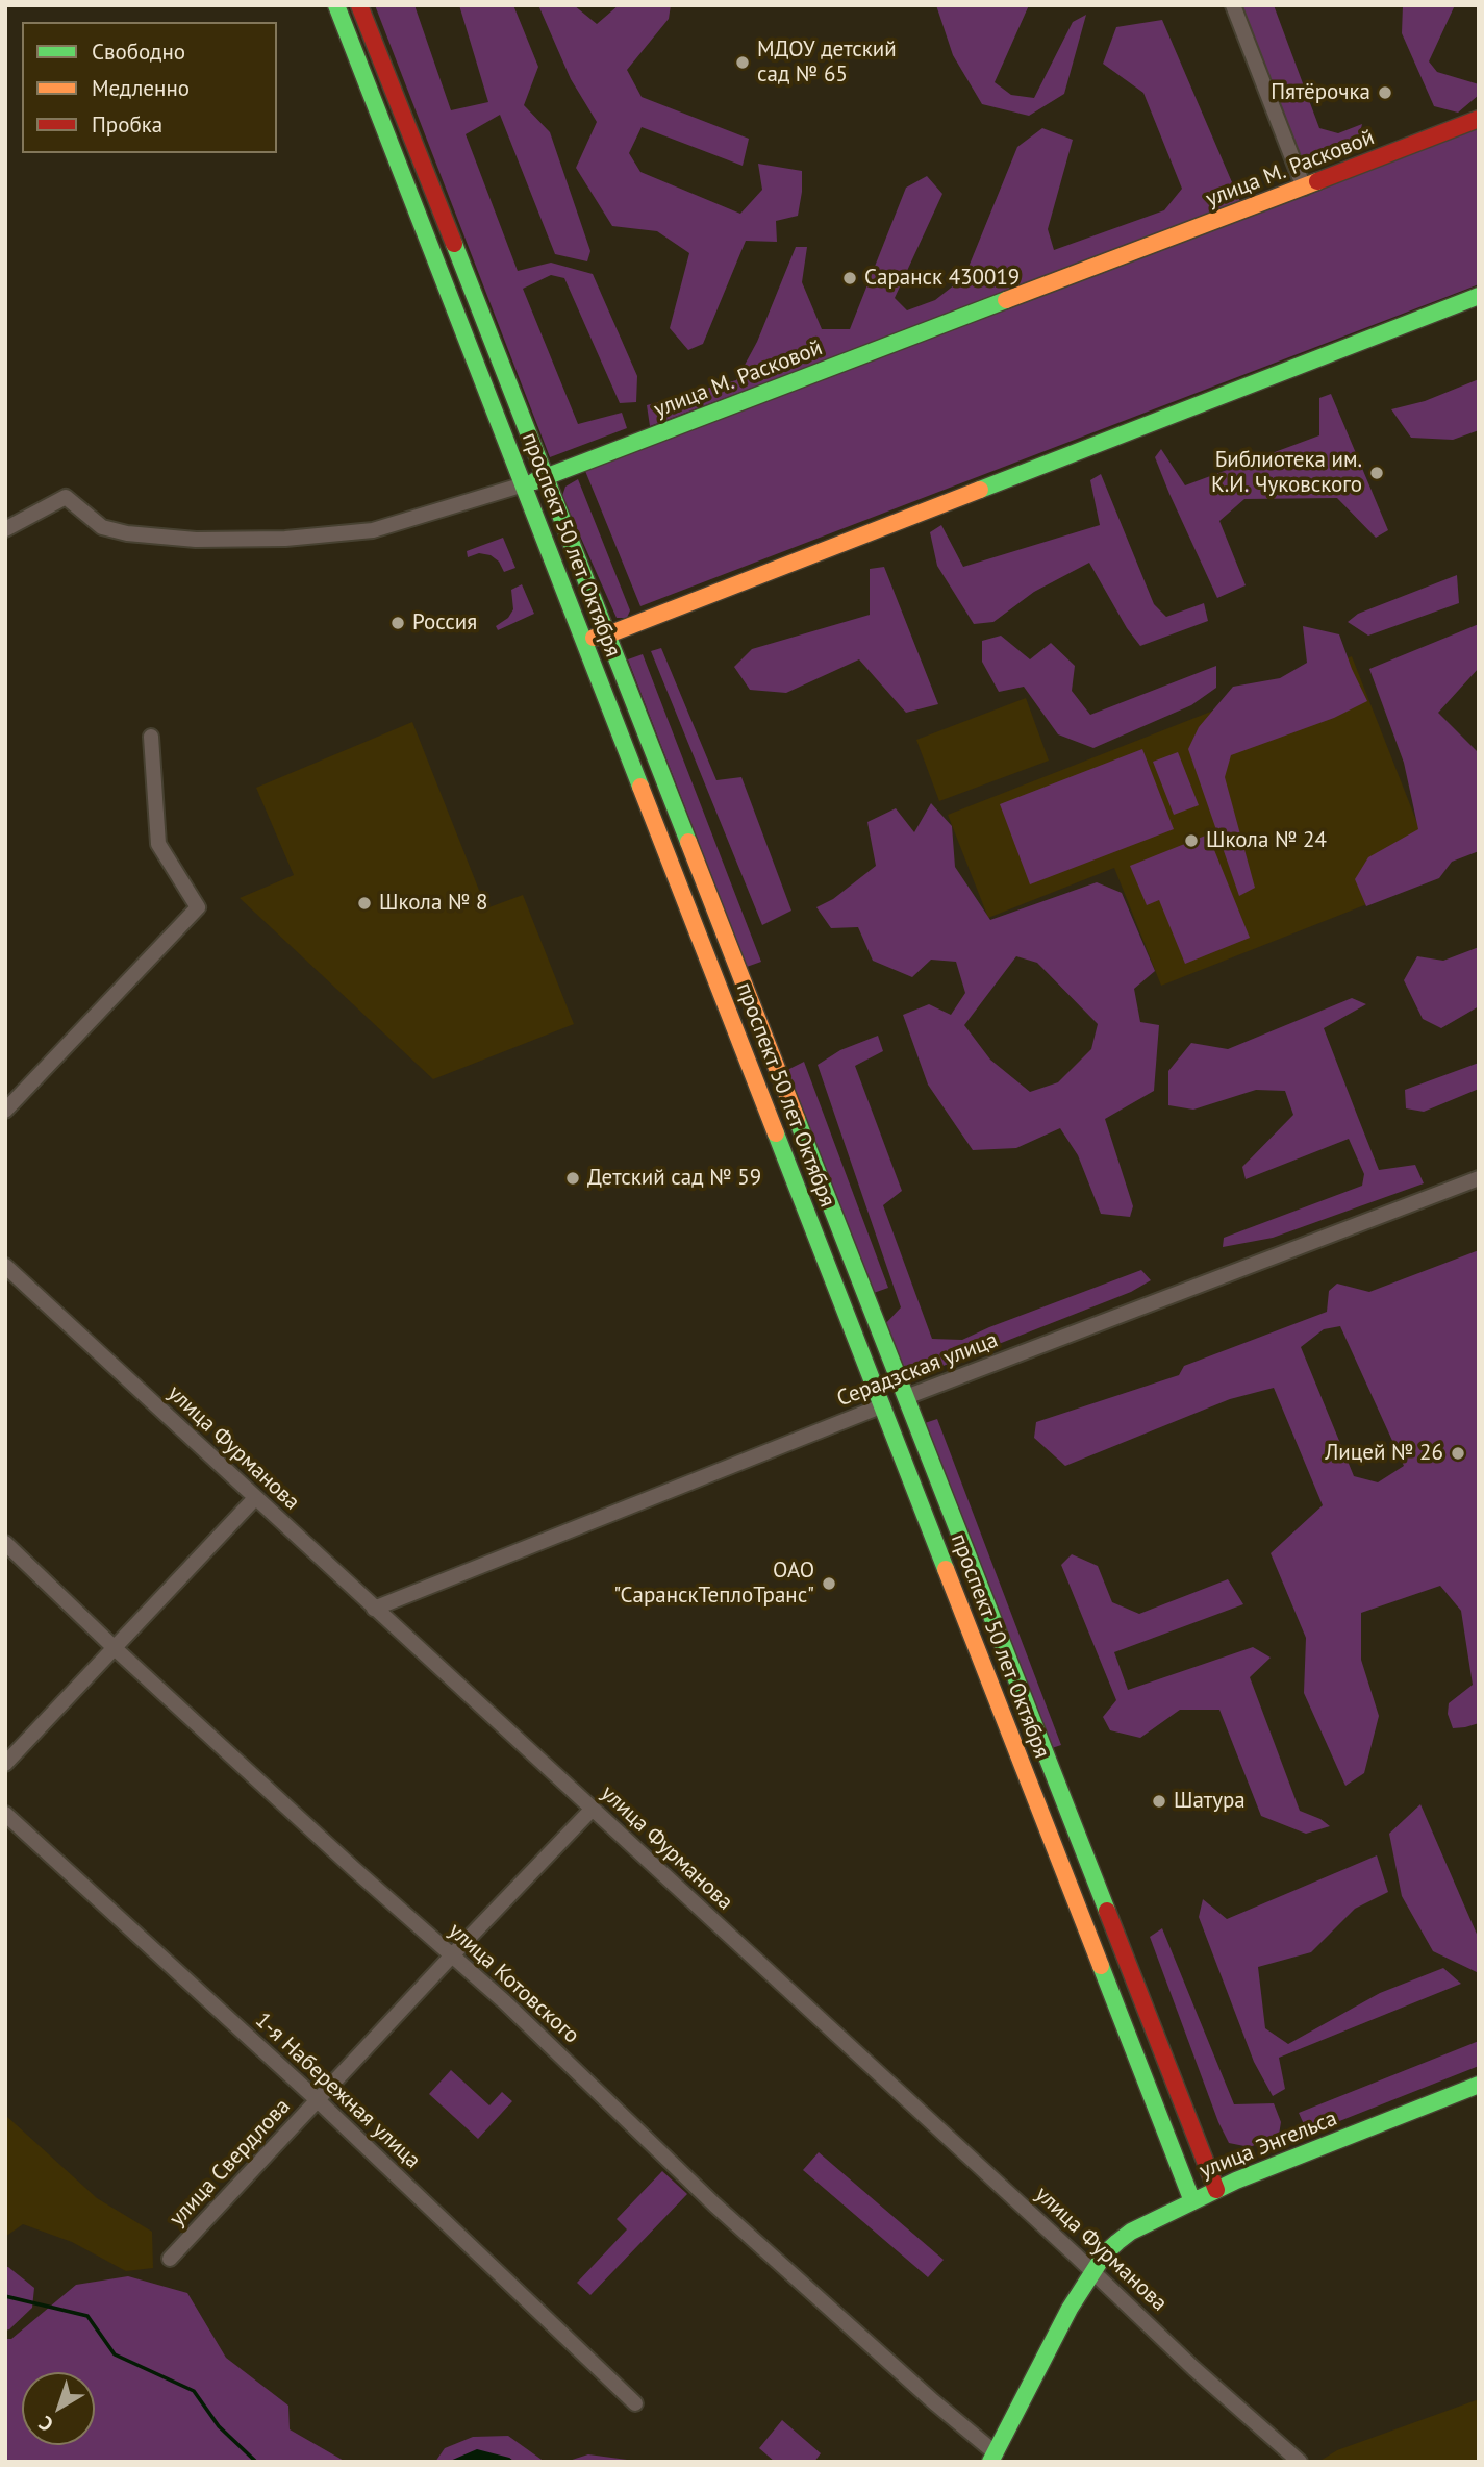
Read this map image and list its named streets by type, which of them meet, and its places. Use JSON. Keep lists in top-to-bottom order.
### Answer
{
  "streets": {
    "main road": [
      "улица М. Расковой",
      "проспект 50 лет Октября",
      "Серадзская улица",
      "улица Энгельса"
    ],
    "street": [
      "улица Фурманова",
      "улица Котовского",
      "1-я Набережная улица",
      "улица Свердлова"
    ]
  },
  "crossings": [
    ["улица М. Расковой", "проспект 50 лет Октября"],
    ["проспект 50 лет Октября", "Серадзская улица"],
    ["проспект 50 лет Октября", "улица Энгельса"],
    ["Серадзская улица", "улица Фурманова"],
    ["улица Фурманова", "улица Энгельса"],
    ["улица Фурманова", "улица Свердлова"],
    ["улица Котовского", "улица Энгельса"],
    ["улица Котовского", "улица Свердлова"],
    ["1-я Набережная улица", "улица Свердлова"]
  ],
  "places": [
    "МДОУ детский сад № 65",
    "Пятёрочка",
    "Саранск 430019",
    "Библиотека им. К.И. Чуковского",
    "Россия",
    "Школа № 24",
    "Школа № 8",
    "Детский сад № 59",
    "Лицей № 26",
    "ОАО \"СаранскТеплоТранс\"",
    "Шатура"
  ],
  "legend": ["Свободно", "Медленно", "Пробка"],
  "north": "bottom left"
}
